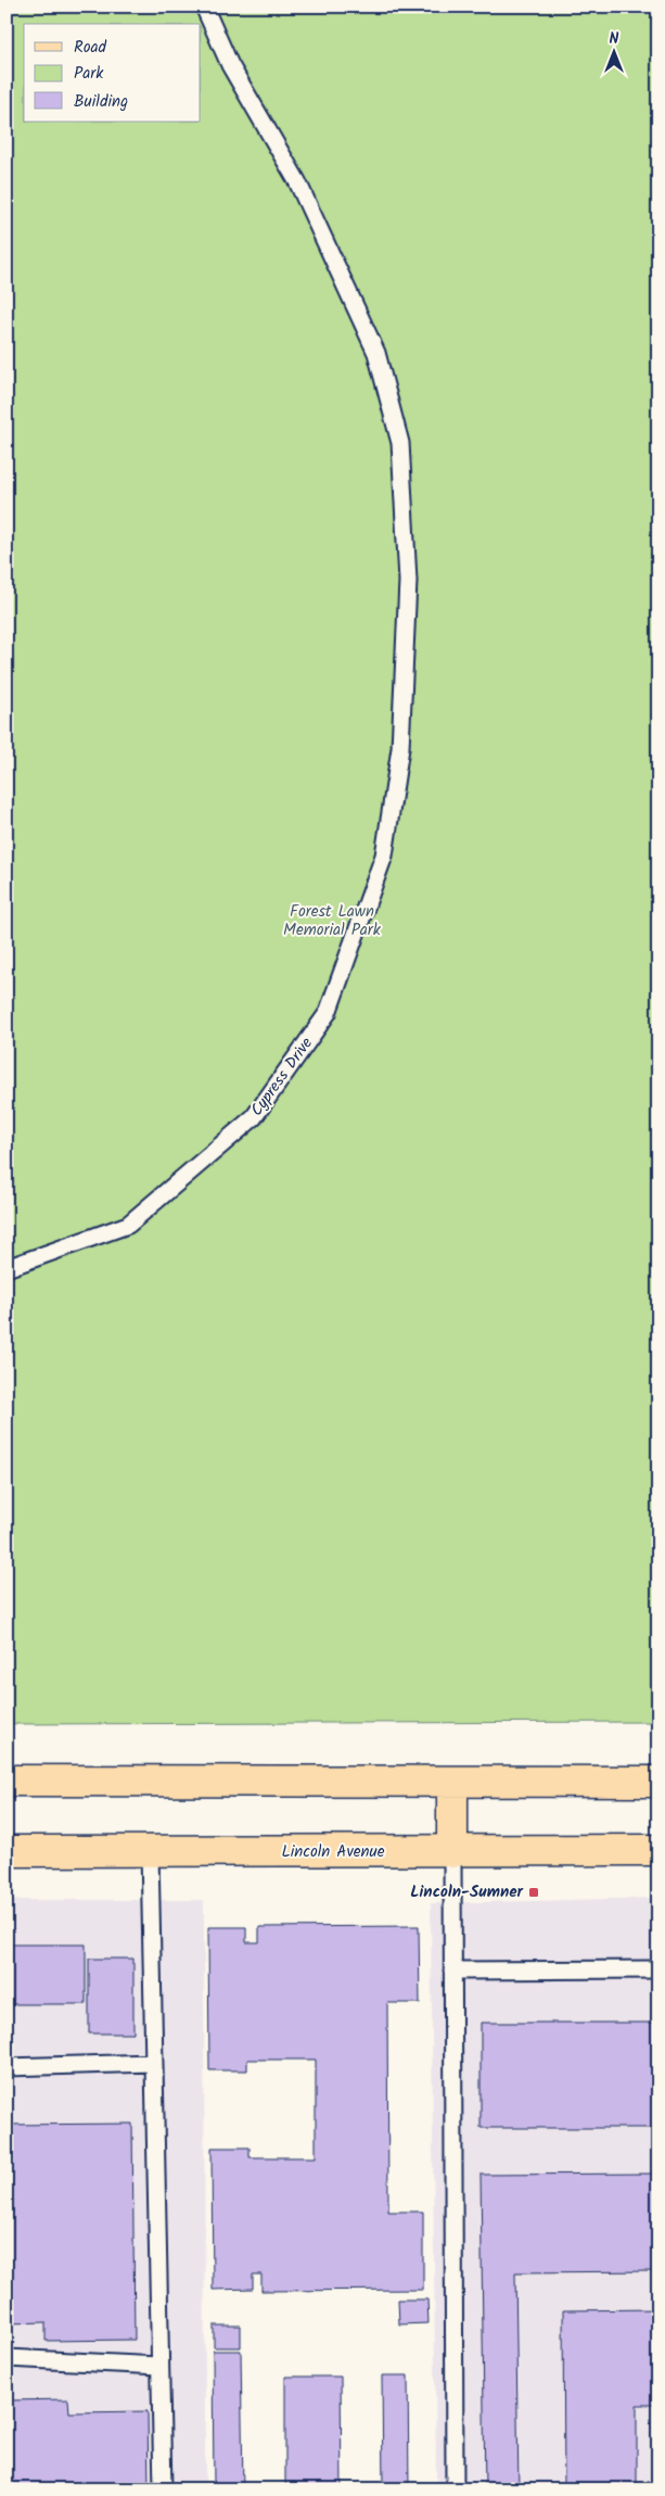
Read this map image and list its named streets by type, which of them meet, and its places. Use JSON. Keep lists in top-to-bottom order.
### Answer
{
  "streets": {
    "main road": ["Lincoln Avenue"],
    "lane": ["Cypress Drive"]
  },
  "parks": ["Forest Lawn Memorial Park"],
  "places": {
    "transit": ["Lincoln-Sumner"]
  },
  "legend": ["Road", "Park", "Building"],
  "north": "top"
}
